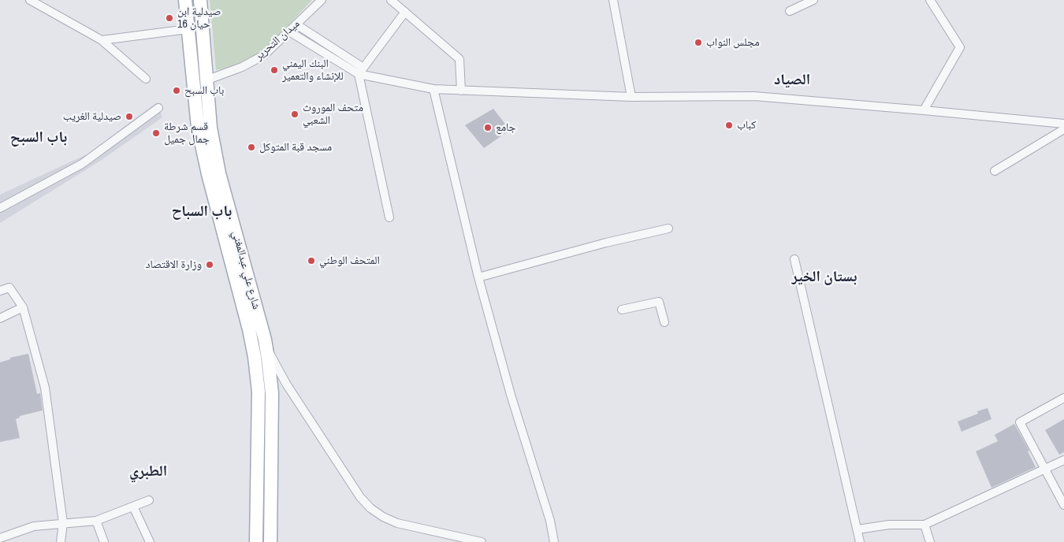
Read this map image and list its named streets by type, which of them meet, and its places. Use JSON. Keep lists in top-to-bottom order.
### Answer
{
  "streets": {
    "main road": ["شارع علي عبدالمغني"],
    "street": ["ميدان التحرير"]
  },
  "crossings": [
    ["ميدان التحرير", "شارع علي عبدالمغني"]
  ],
  "districts": [
    "الصياد",
    "باب السبح",
    "باب السباح",
    "بستان الخير",
    "الطبري"
  ],
  "places": [
    "صيدلية ابن حيان 16",
    "مجلس النواب",
    "البنك اليمني للإنشاء والتعمير",
    "باب السبح",
    "متحف الموروث الشعبي",
    "صيدلية الغريب",
    "كباب",
    "جامع",
    "قسم شرطة جمال جميل",
    "مسجد قبة المتوكل",
    "المتحف الوطني",
    "وزارة الاقتصاد"
  ]
}
